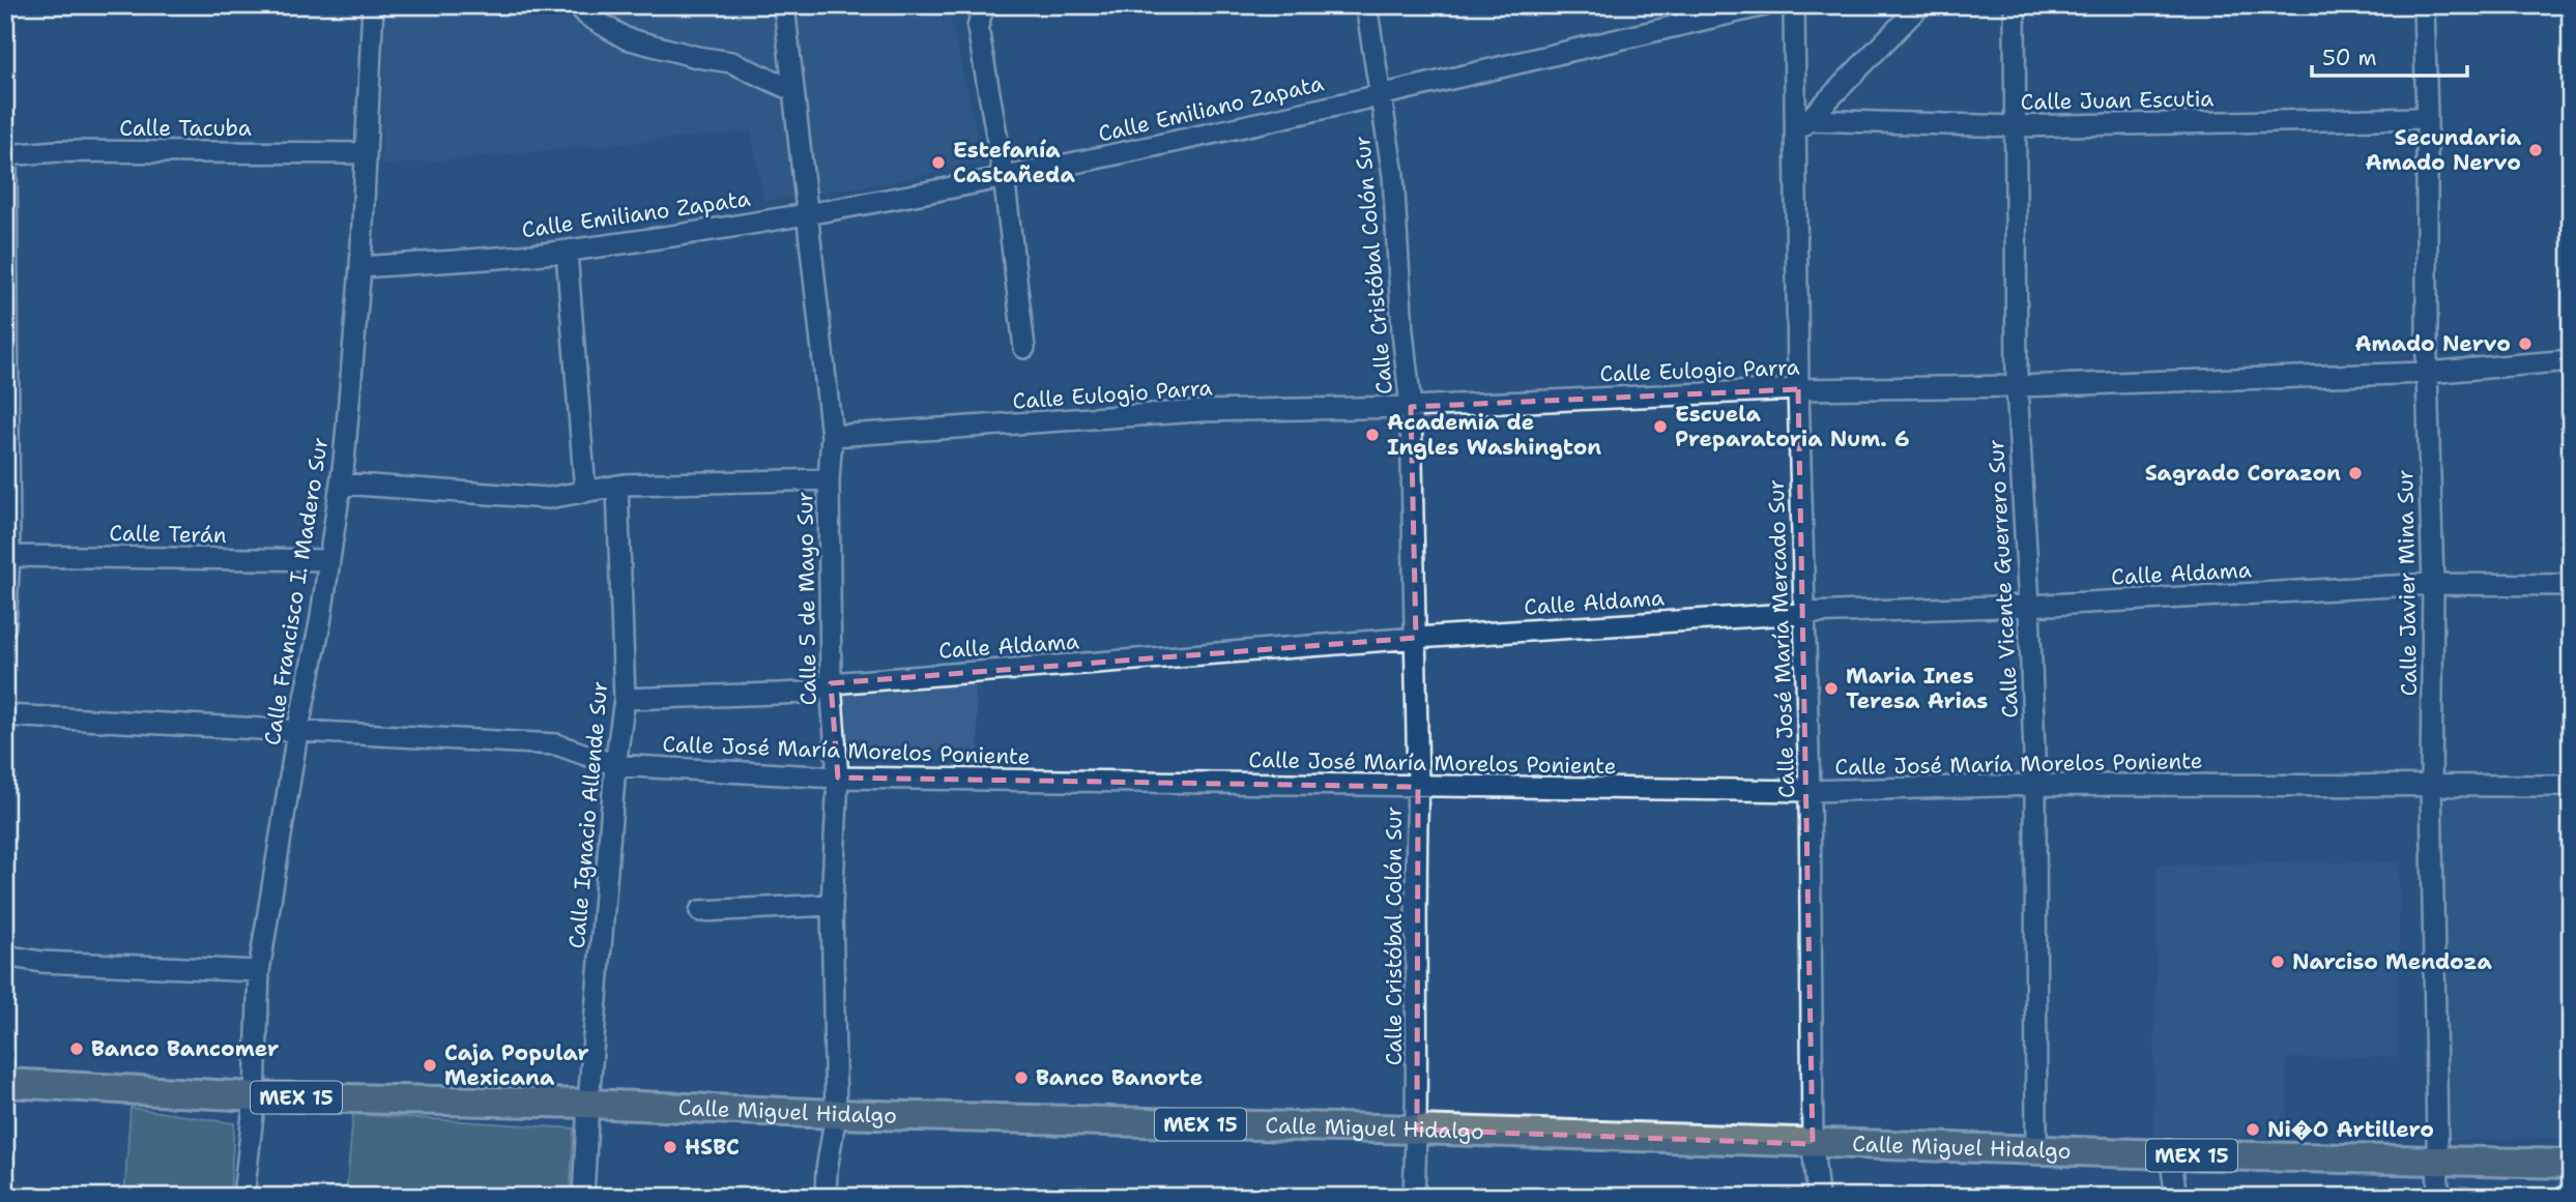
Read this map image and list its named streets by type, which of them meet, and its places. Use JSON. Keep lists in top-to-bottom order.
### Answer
{
  "streets": {
    "main road": ["MEX 15", "Calle Miguel Hidalgo"],
    "street": [
      "Calle Juan Escutia",
      "Calle Emiliano Zapata",
      "Calle Tacuba",
      "Calle Cristóbal Colón Sur",
      "Calle Eulogio Parra",
      "Calle Terán",
      "Calle Aldama",
      "Calle Vicente Guerrero Sur",
      "Calle Javier Mina Sur",
      "Calle Francisco I. Madero Sur",
      "Calle 5 de Mayo Sur",
      "Calle José María Mercado Sur",
      "Calle José María Morelos Poniente",
      "Calle Ignacio Allende Sur"
    ]
  },
  "crossings": [
    ["Calle Juan Escutia", "Calle Vicente Guerrero Sur"],
    ["Calle Juan Escutia", "Calle Javier Mina Sur"],
    ["Calle Juan Escutia", "Calle José María Mercado Sur"],
    ["Calle Emiliano Zapata", "Calle Cristóbal Colón Sur"],
    ["Calle Emiliano Zapata", "Calle Francisco I. Madero Sur"],
    ["Calle Emiliano Zapata", "Calle 5 de Mayo Sur"],
    ["Calle Tacuba", "Calle Francisco I. Madero Sur"],
    ["Calle Cristóbal Colón Sur", "Calle Eulogio Parra"],
    ["Calle Cristóbal Colón Sur", "Calle Aldama"],
    ["Calle Cristóbal Colón Sur", "Calle José María Morelos Poniente"],
    ["Calle Cristóbal Colón Sur", "Calle Miguel Hidalgo"],
    ["Calle Eulogio Parra", "Calle Vicente Guerrero Sur"],
    ["Calle Eulogio Parra", "Calle Javier Mina Sur"],
    ["Calle Eulogio Parra", "Calle 5 de Mayo Sur"],
    ["Calle Eulogio Parra", "Calle José María Mercado Sur"],
    ["Calle Terán", "Calle Francisco I. Madero Sur"],
    ["Calle Aldama", "Calle Vicente Guerrero Sur"],
    ["Calle Aldama", "Calle Javier Mina Sur"],
    ["Calle Aldama", "Calle 5 de Mayo Sur"],
    ["Calle Aldama", "Calle José María Mercado Sur"],
    ["Calle Aldama", "Calle Ignacio Allende Sur"],
    ["Calle Vicente Guerrero Sur", "Calle José María Morelos Poniente"],
    ["Calle Vicente Guerrero Sur", "Calle Miguel Hidalgo"],
    ["Calle Javier Mina Sur", "Calle José María Morelos Poniente"],
    ["Calle Javier Mina Sur", "Calle Miguel Hidalgo"],
    ["Calle Francisco I. Madero Sur", "Calle José María Morelos Poniente"],
    ["Calle Francisco I. Madero Sur", "Calle Miguel Hidalgo"],
    ["Calle 5 de Mayo Sur", "Calle José María Morelos Poniente"],
    ["Calle 5 de Mayo Sur", "Calle Miguel Hidalgo"],
    ["Calle José María Mercado Sur", "Calle José María Morelos Poniente"],
    ["Calle José María Mercado Sur", "Calle Miguel Hidalgo"],
    ["Calle José María Morelos Poniente", "Calle Ignacio Allende Sur"],
    ["Calle Ignacio Allende Sur", "Calle Miguel Hidalgo"]
  ],
  "places": [
    "Secundaria Amado Nervo",
    "Estefanía Castañeda",
    "Amado Nervo",
    "Escuela Preparatoria Num. 6",
    "Academia de Ingles Washington",
    "Sagrado Corazon",
    "Maria Ines Teresa Arias",
    "Narciso Mendoza",
    "Banco Bancomer",
    "Caja Popular Mexicana",
    "Banco Banorte",
    "Ni�O Artillero",
    "HSBC"
  ],
  "scale_bar": "50 m"
}
